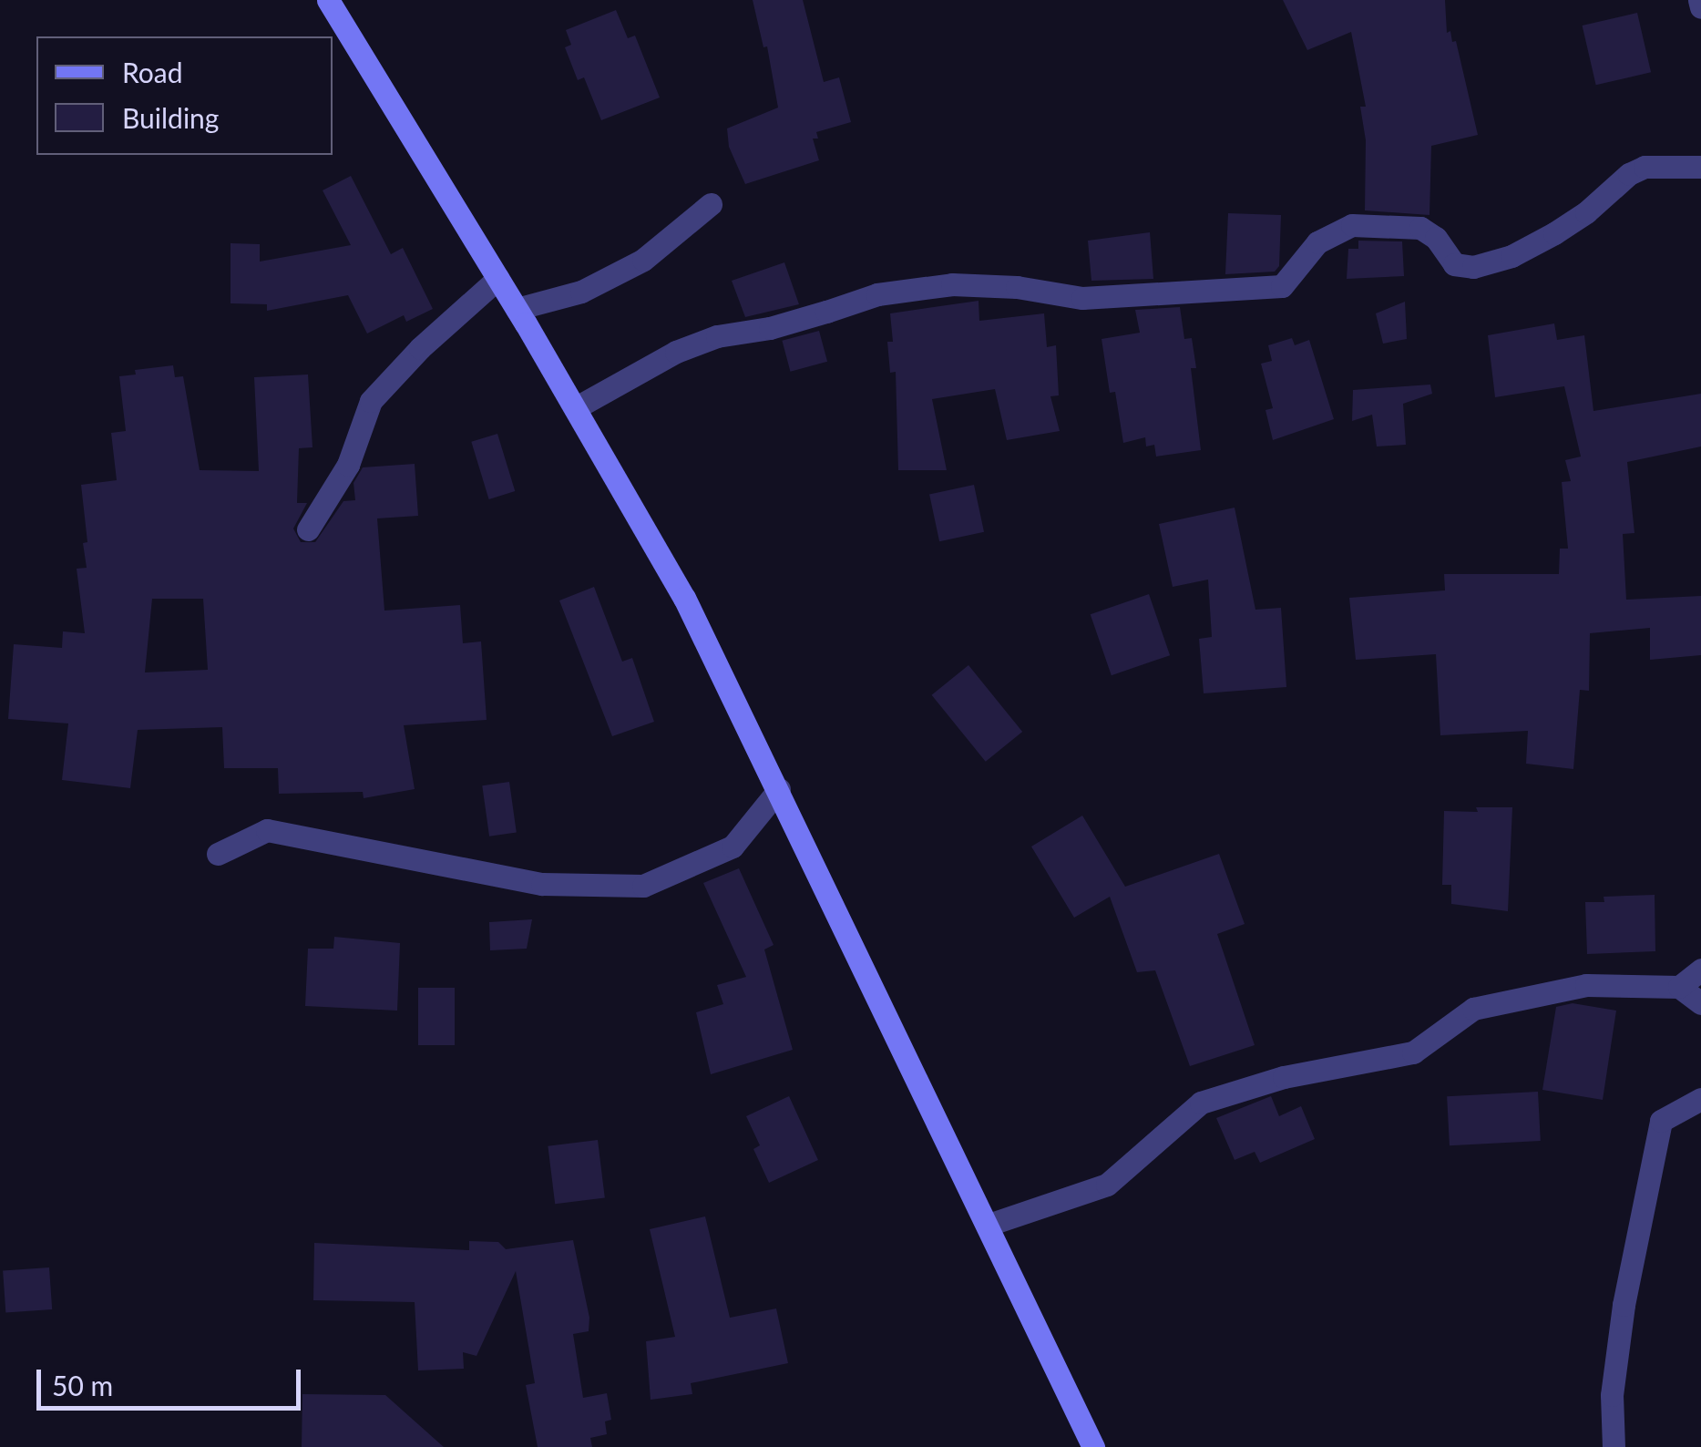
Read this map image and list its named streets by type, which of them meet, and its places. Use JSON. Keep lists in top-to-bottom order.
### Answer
{
  "legend": ["Road", "Building"],
  "scale_bar": "50 m"
}
